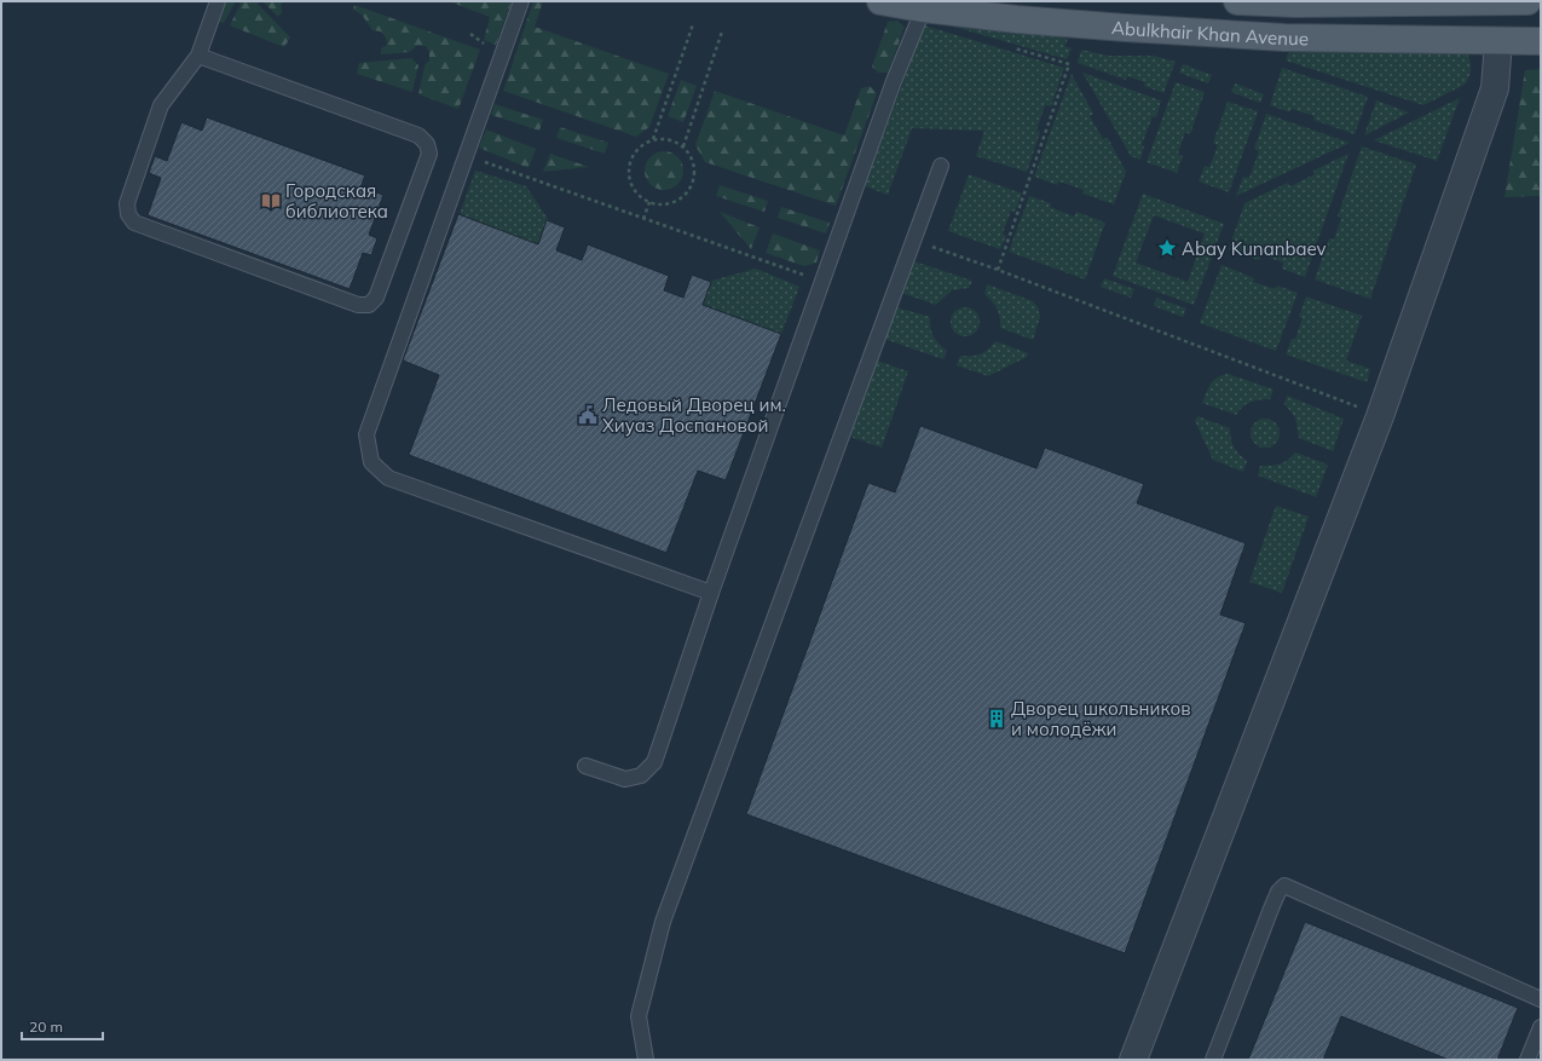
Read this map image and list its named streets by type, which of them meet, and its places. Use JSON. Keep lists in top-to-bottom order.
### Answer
{
  "streets": {
    "main road": ["Abulkhair Khan Avenue"]
  },
  "places": {
    "library": ["Городская библиотека"],
    "place": ["Abay Kunanbaev"],
    "public building": ["Ледовый Дворец им. Хиуаз Доспановой"],
    "building": ["Дворец школьников и молодёжи"]
  },
  "scale_bar": "20 m"
}
